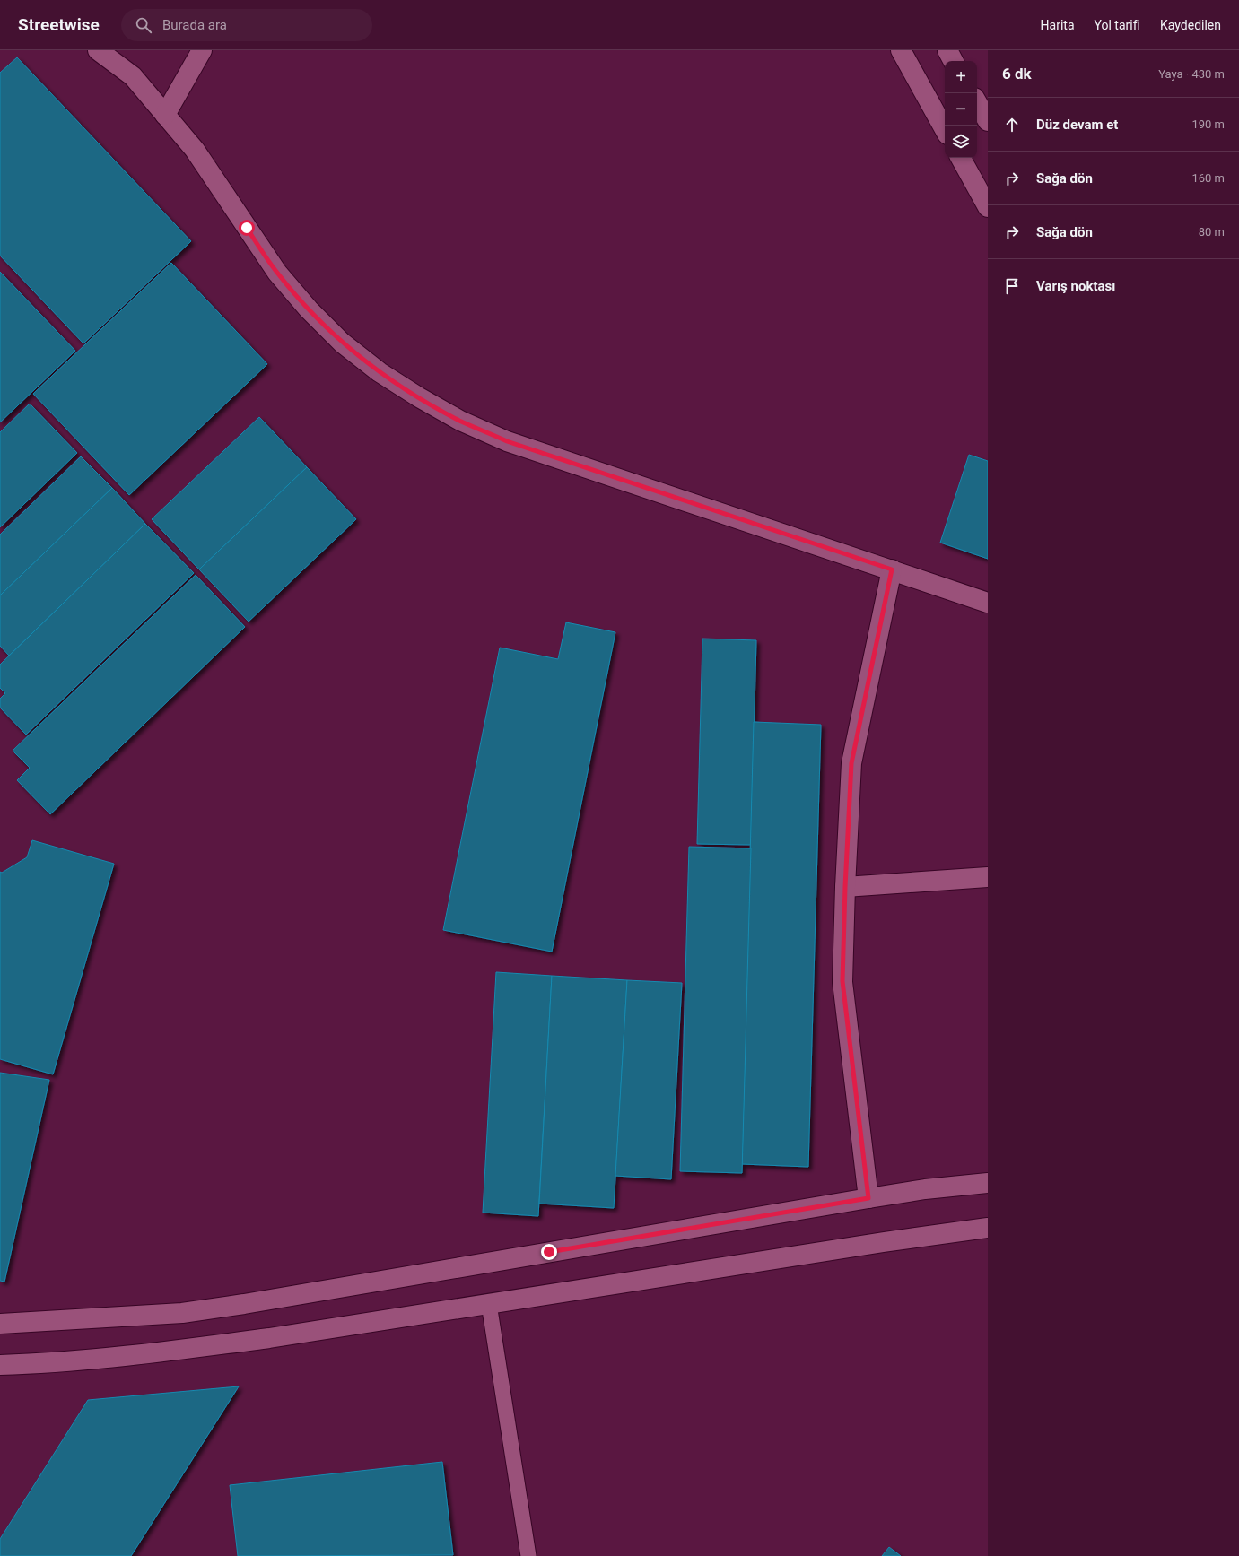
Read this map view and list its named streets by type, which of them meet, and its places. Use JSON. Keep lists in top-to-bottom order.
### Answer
{
  "page": {
    "header": "Streetwise",
    "search": "Burada ara",
    "nav": ["Harita", "Yol tarifi", "Kaydedilen"],
    "heading": ["6 dk", "Yaya · 430 m"],
    "map_buttons": ["+", "−"],
    "list": [
      ["Düz devam et", "190 m"],
      ["Sağa dön", "160 m"],
      ["Sağa dön", "80 m"],
      "Varış noktası"
    ]
  }
}
